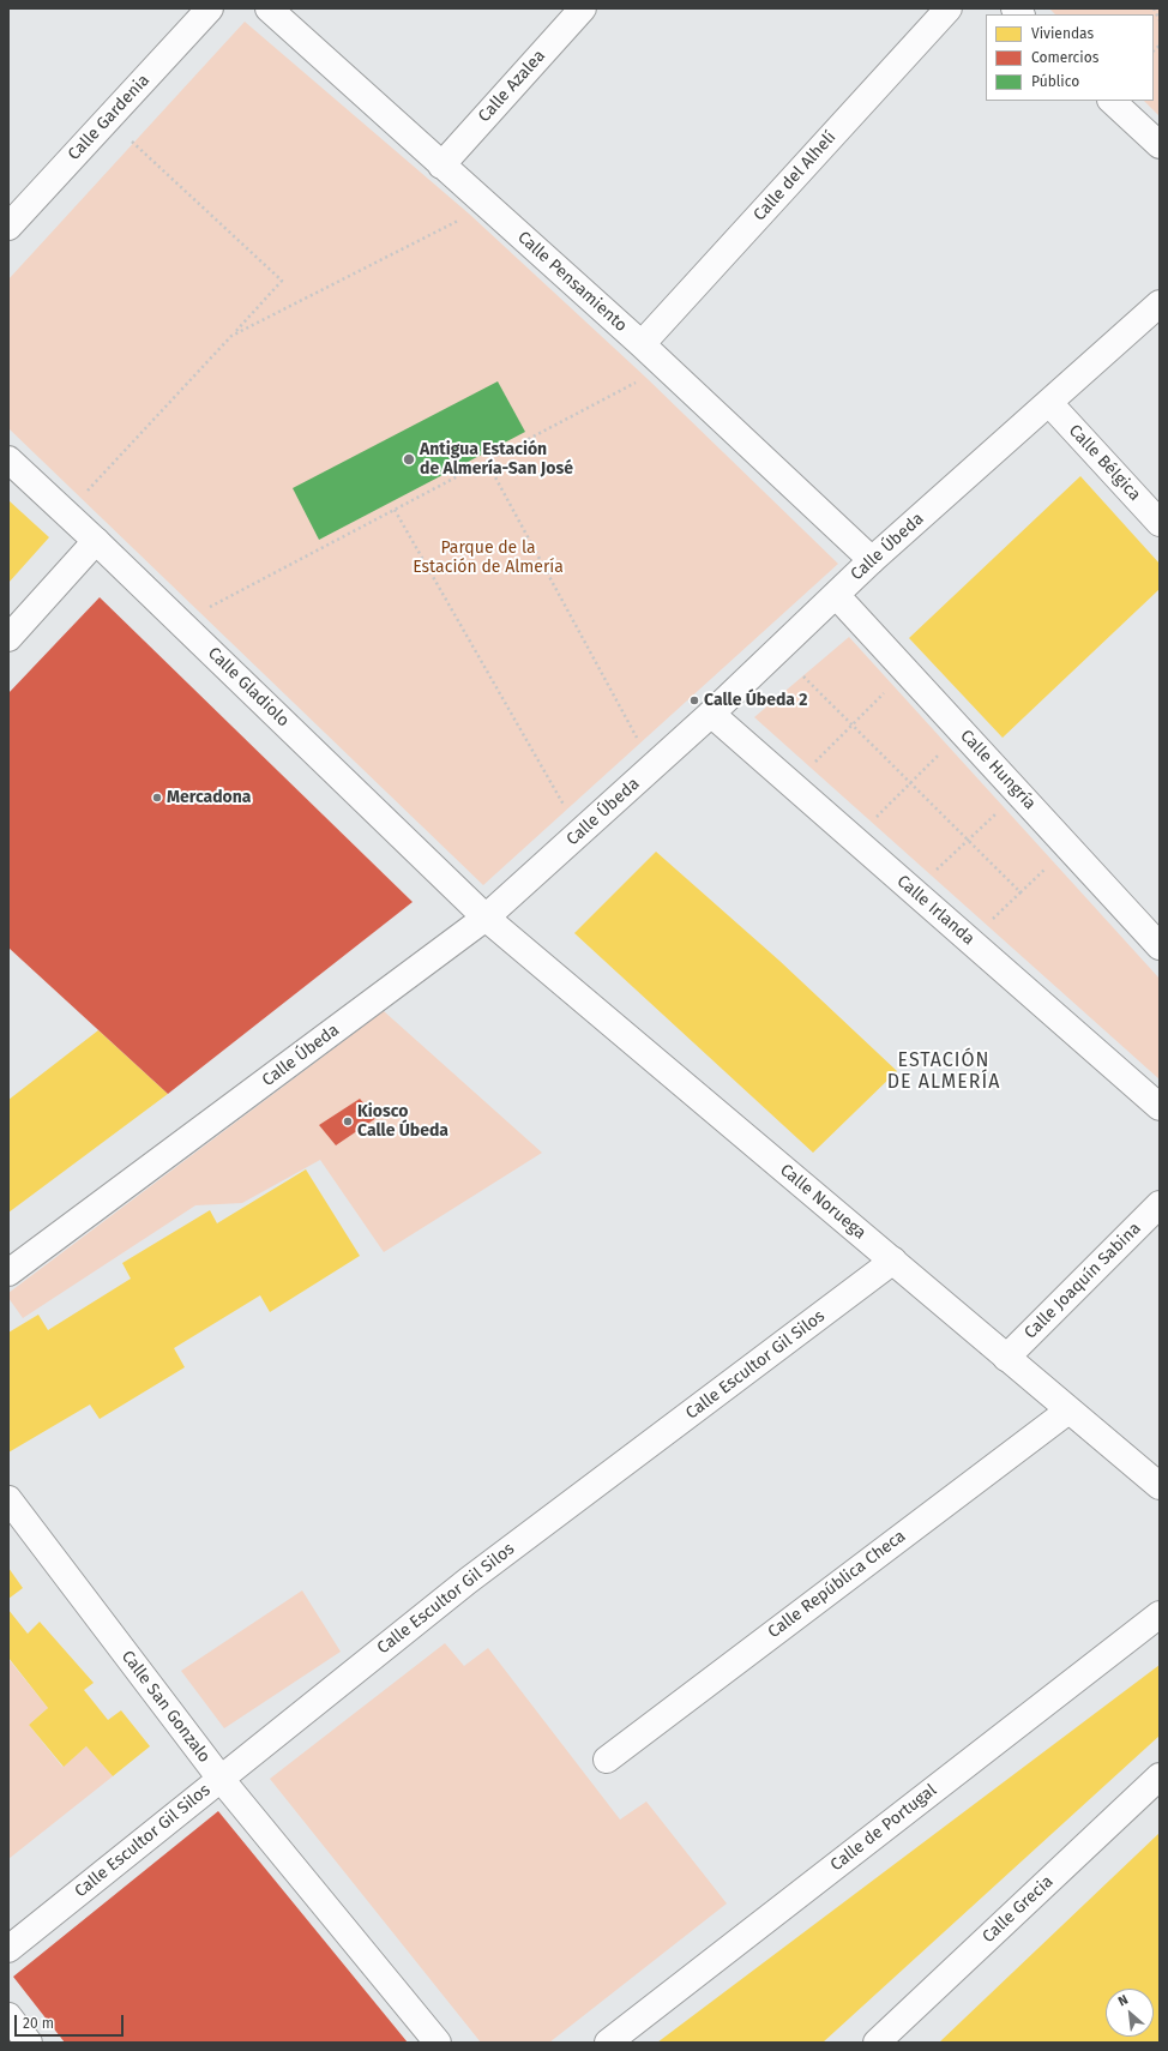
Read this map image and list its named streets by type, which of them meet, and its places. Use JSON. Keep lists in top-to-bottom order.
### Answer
{
  "streets": {
    "street": [
      "Calle Azalea",
      "Calle Gardenia",
      "Calle del Alhelí",
      "Calle Pensamiento",
      "Calle Bélgica",
      "Calle Úbeda",
      "Calle Gladiolo",
      "Calle Hungría",
      "Calle Irlanda",
      "Calle Noruega",
      "Calle Joaquín Sabina",
      "Calle Escultor Gil Silos",
      "Calle República Checa",
      "Calle San Gonzalo",
      "Calle de Portugal",
      "Calle Grecia"
    ]
  },
  "crossings": [
    ["Calle Azalea", "Calle Pensamiento"],
    ["Calle del Alhelí", "Calle Pensamiento"],
    ["Calle Pensamiento", "Calle Úbeda"],
    ["Calle Bélgica", "Calle Úbeda"],
    ["Calle Úbeda", "Calle Gladiolo"],
    ["Calle Úbeda", "Calle Hungría"],
    ["Calle Úbeda", "Calle Irlanda"],
    ["Calle Úbeda", "Calle Noruega"],
    ["Calle Gladiolo", "Calle Noruega"],
    ["Calle Noruega", "Calle Joaquín Sabina"],
    ["Calle Noruega", "Calle Escultor Gil Silos"],
    ["Calle Noruega", "Calle República Checa"],
    ["Calle Escultor Gil Silos", "Calle San Gonzalo"]
  ],
  "districts": ["ESTACIÓN DE ALMERÍA"],
  "parks": ["Parque de la Estación de Almería"],
  "places": [
    "Antigua Estación de Almería-San José",
    "Calle Úbeda 2",
    "Mercadona",
    "Kiosco Calle Úbeda"
  ],
  "legend": ["Viviendas", "Comercios", "Público"],
  "scale_bar": "20 m",
  "north": "top left"
}
